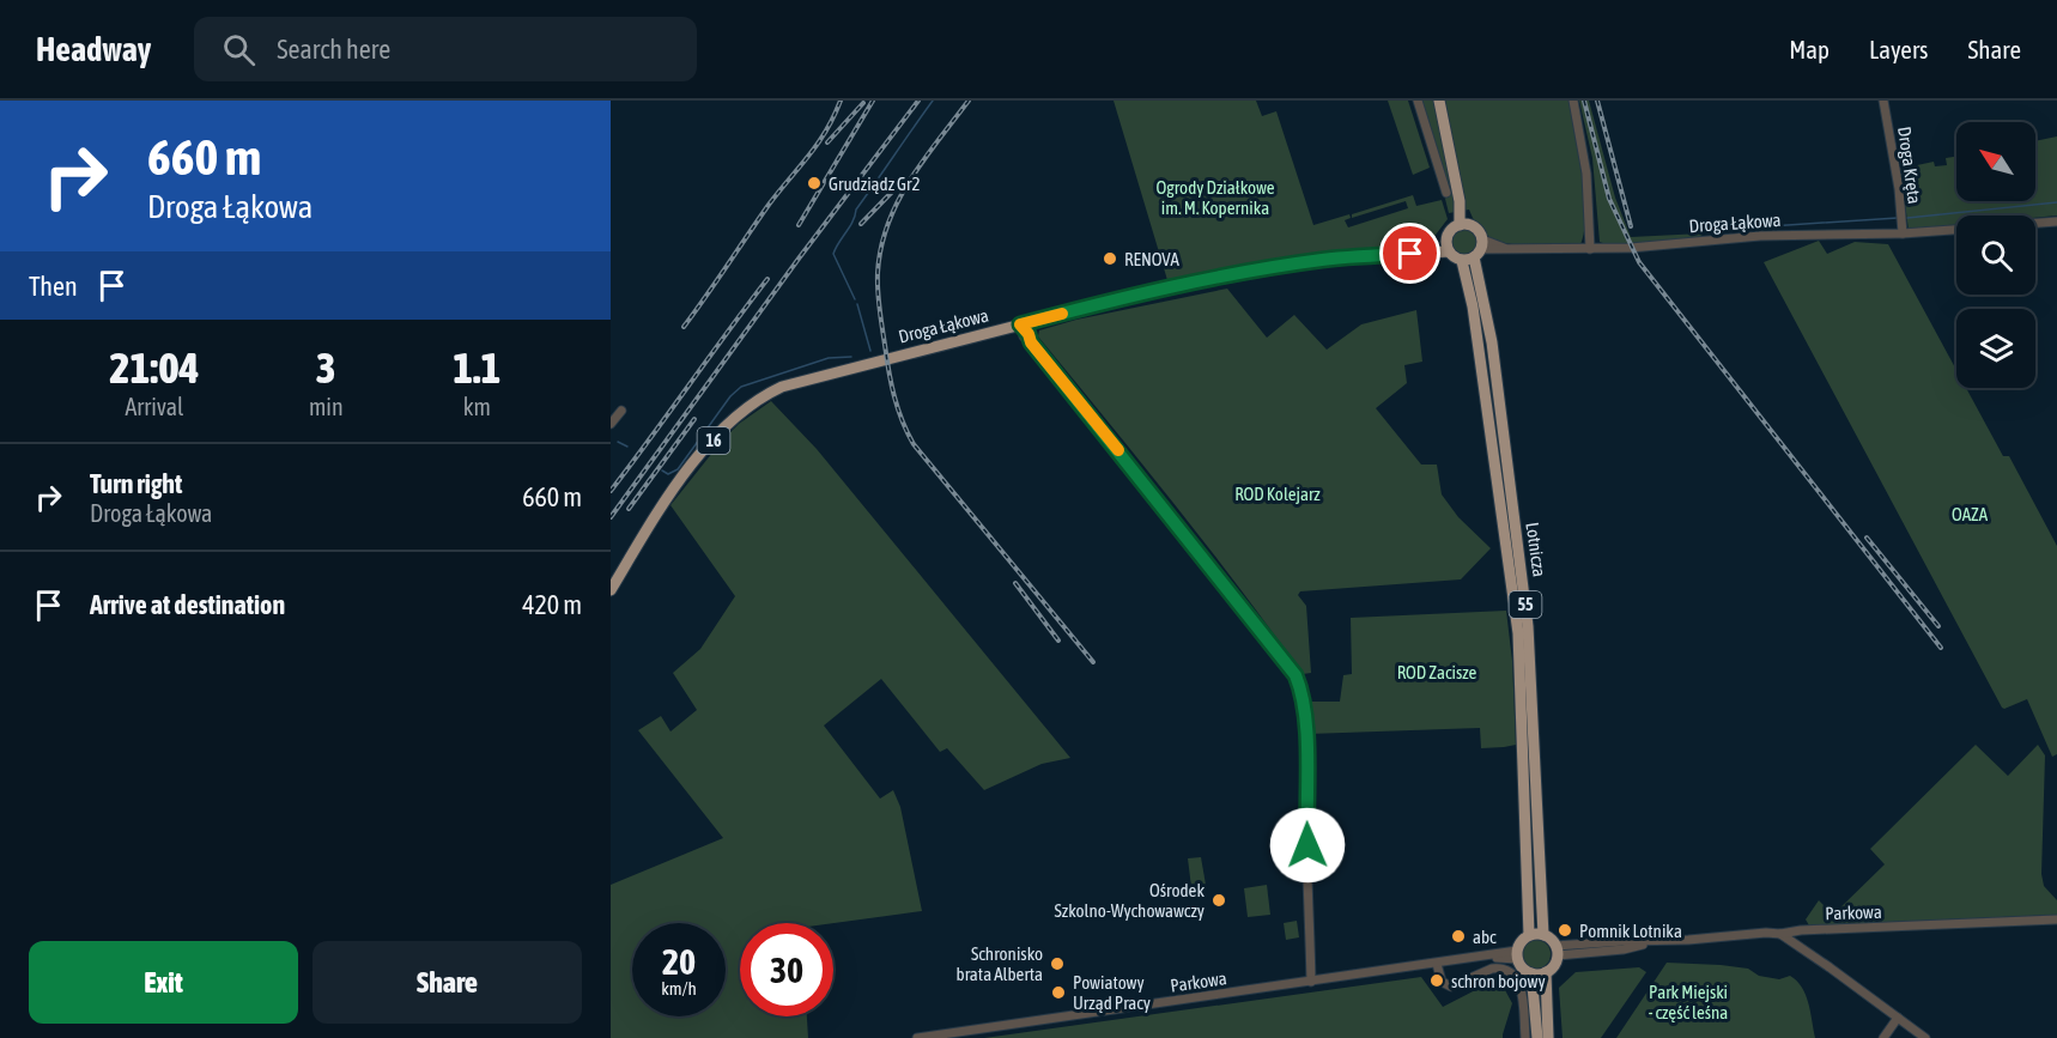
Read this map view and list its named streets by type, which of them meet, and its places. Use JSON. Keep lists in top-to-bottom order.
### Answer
{
  "streets": {
    "main road": [
      "Droga Łąkowa",
      "16",
      "Lotnicza",
      "55"
    ],
    "street": ["Droga Kręta", "Parkowa"]
  },
  "crossings": [
    ["Droga Kręta", "Droga Łąkowa"],
    ["Droga Łąkowa", "Lotnicza"],
    ["Lotnicza", "Parkowa"]
  ],
  "parks": [
    "Ogrody Działkowe im. M. Kopernika",
    "ROD Kolejarz",
    "OAZA",
    "ROD Zacisze",
    "Park Miejski - część leśna"
  ],
  "places": [
    "Grudziądz Gr2",
    "RENOVA",
    "Ośrodek Szkolno-Wychowawczy",
    "Pomnik Lotnika",
    "abc",
    "Schronisko brata Alberta",
    "schron bojowy",
    "Powiatowy Urząd Pracy"
  ],
  "north": "top left",
  "page": {
    "header": "Headway",
    "search": "Search here",
    "nav": ["Map", "Layers", "Share"],
    "turn": ["660 m", "Droga Łąkowa"],
    "then": "Then",
    "eta": [
      "21:04",
      "Arrival",
      "3",
      "min",
      "1.1",
      "km"
    ],
    "list": [
      {
        "name": "Turn right",
        "note": "Droga Łąkowa",
        "value": "660 m"
      },
      {
        "name": "Arrive at destination",
        "value": "420 m"
      }
    ],
    "speed": "20 km/h",
    "limit": "30",
    "buttons": ["Exit", "Share"]
  }
}
